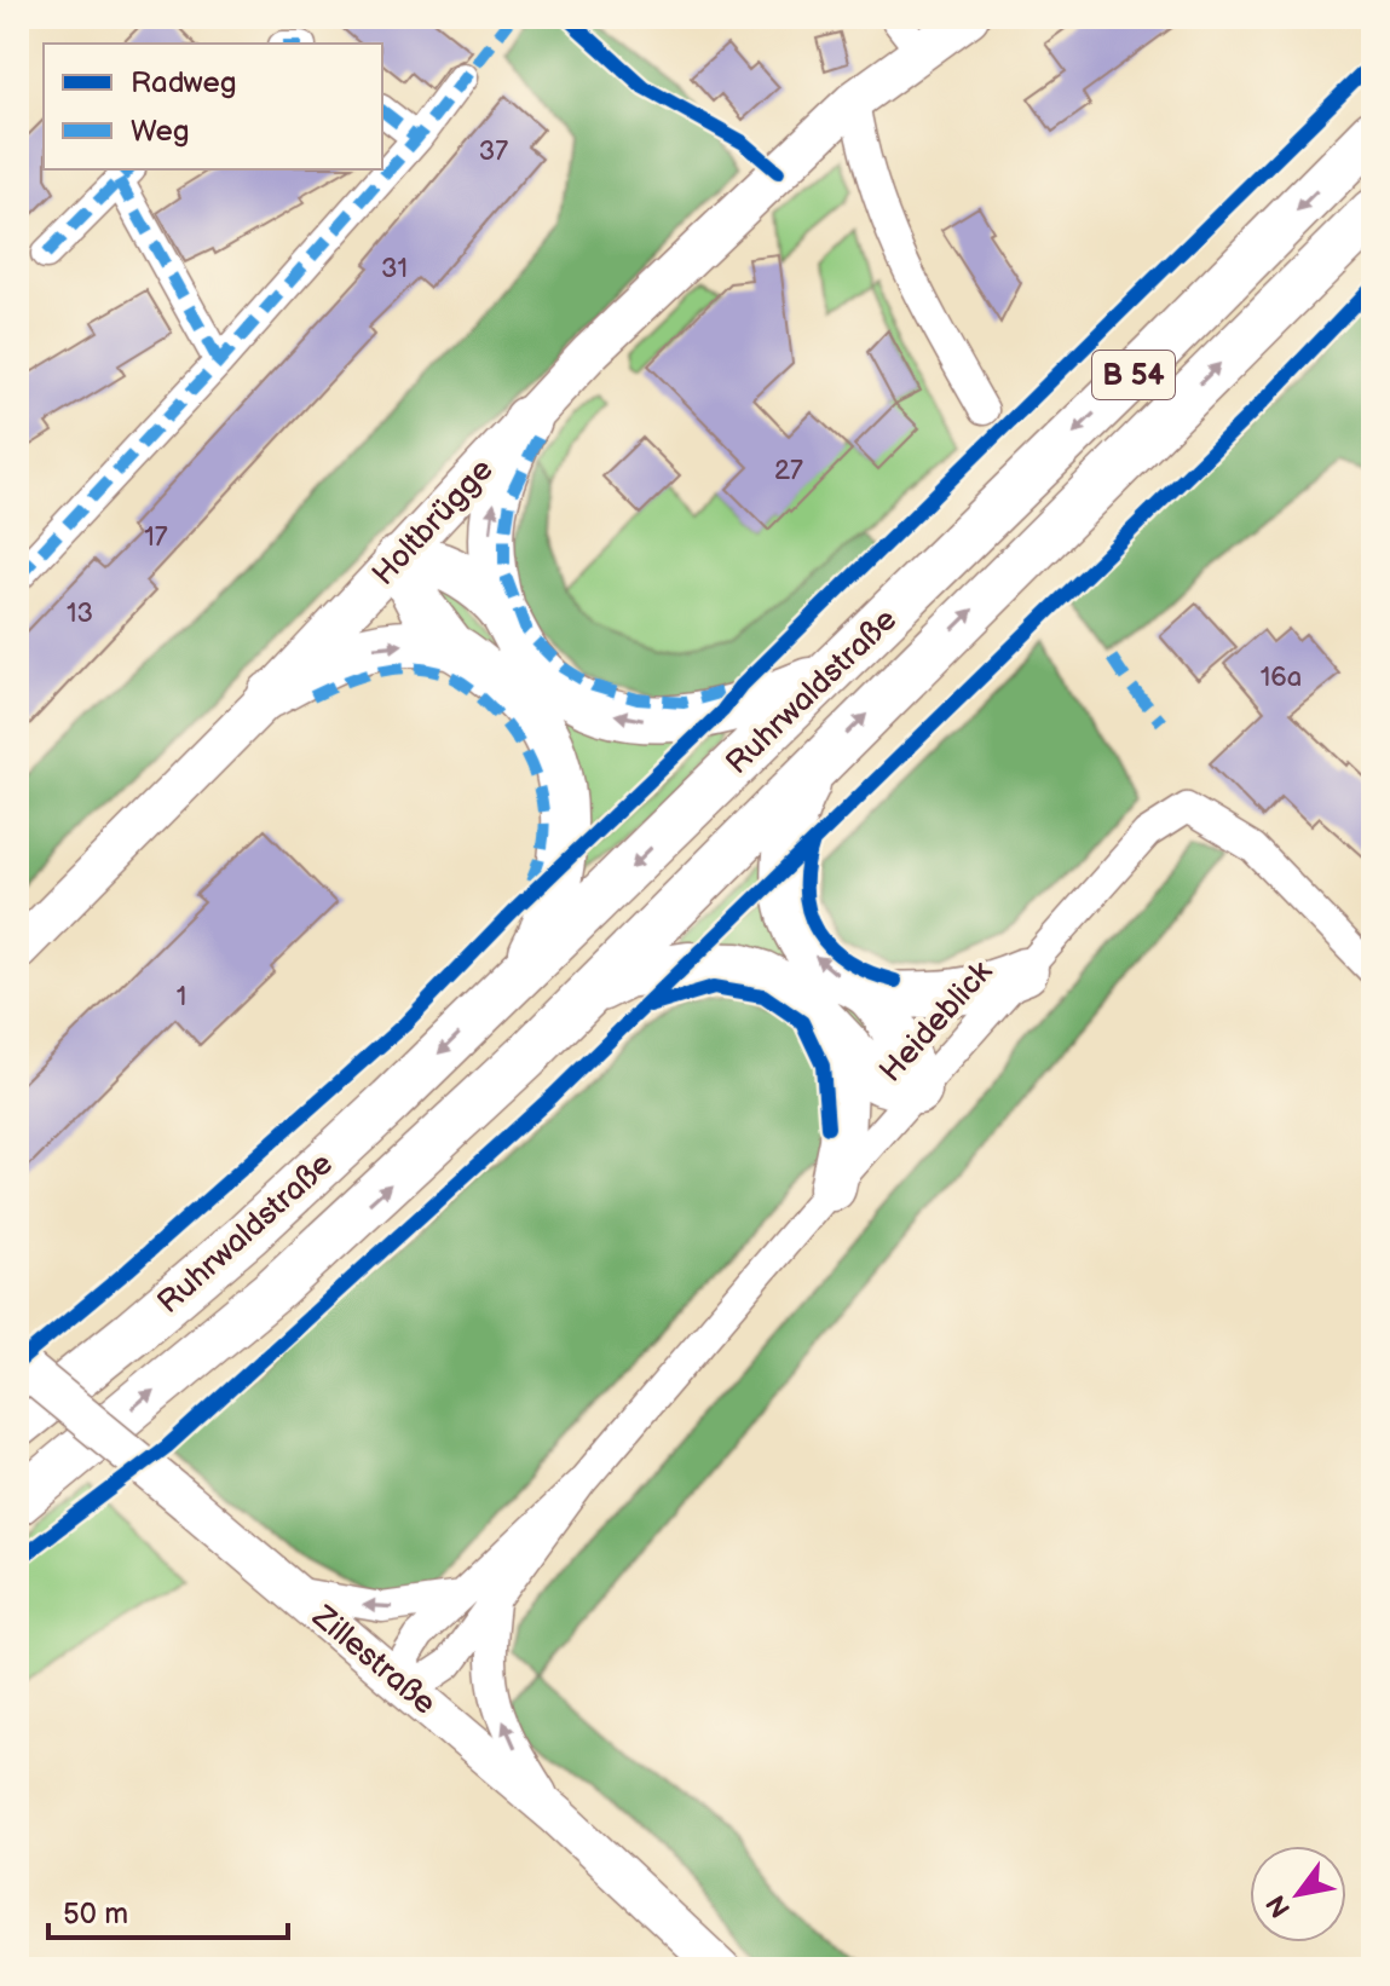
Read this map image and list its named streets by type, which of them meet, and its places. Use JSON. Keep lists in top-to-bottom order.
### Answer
{
  "streets": {
    "highway": ["B 54", "Ruhrwaldstraße"],
    "main road": ["Holtbrügge", "Zillestraße"],
    "street": ["Heideblick"]
  },
  "crossings": [
    ["Heideblick", "Zillestraße"]
  ],
  "house_numbers": [
    "37",
    "31",
    "27",
    "17",
    "13",
    "16a",
    "1"
  ],
  "legend": ["Radweg", "Weg"],
  "scale_bar": "50 m",
  "north": "bottom left"
}
